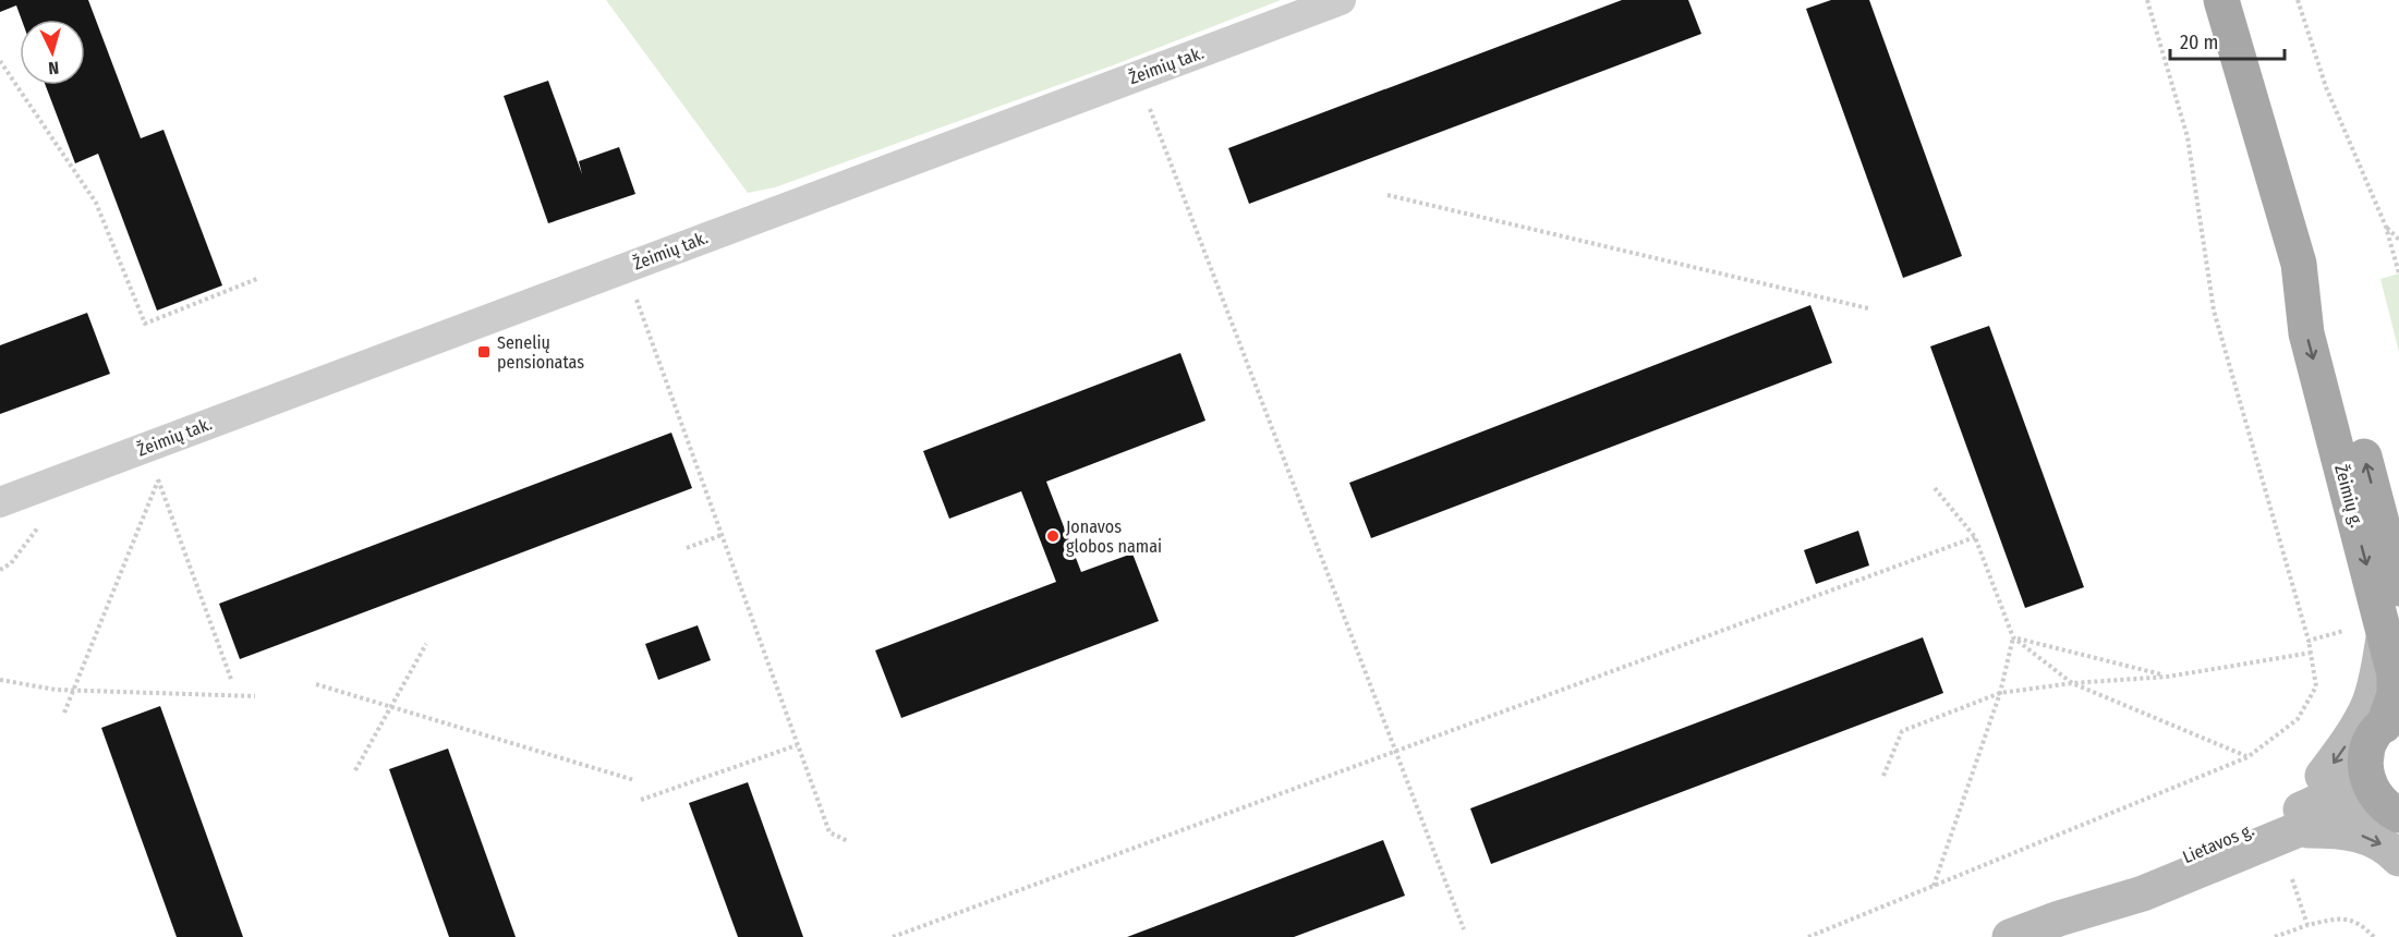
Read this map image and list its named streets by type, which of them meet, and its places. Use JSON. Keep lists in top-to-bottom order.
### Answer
{
  "streets": {
    "main road": ["Žeimių g.", "Lietavos g."],
    "street": ["Žeimių tak."]
  },
  "crossings": [
    ["Žeimių g.", "Lietavos g."]
  ],
  "places": {
    "transit": ["Senelių pensionatas"],
    "other": ["Jonavos globos namai"]
  },
  "scale_bar": "20 m",
  "north": "bottom"
}
